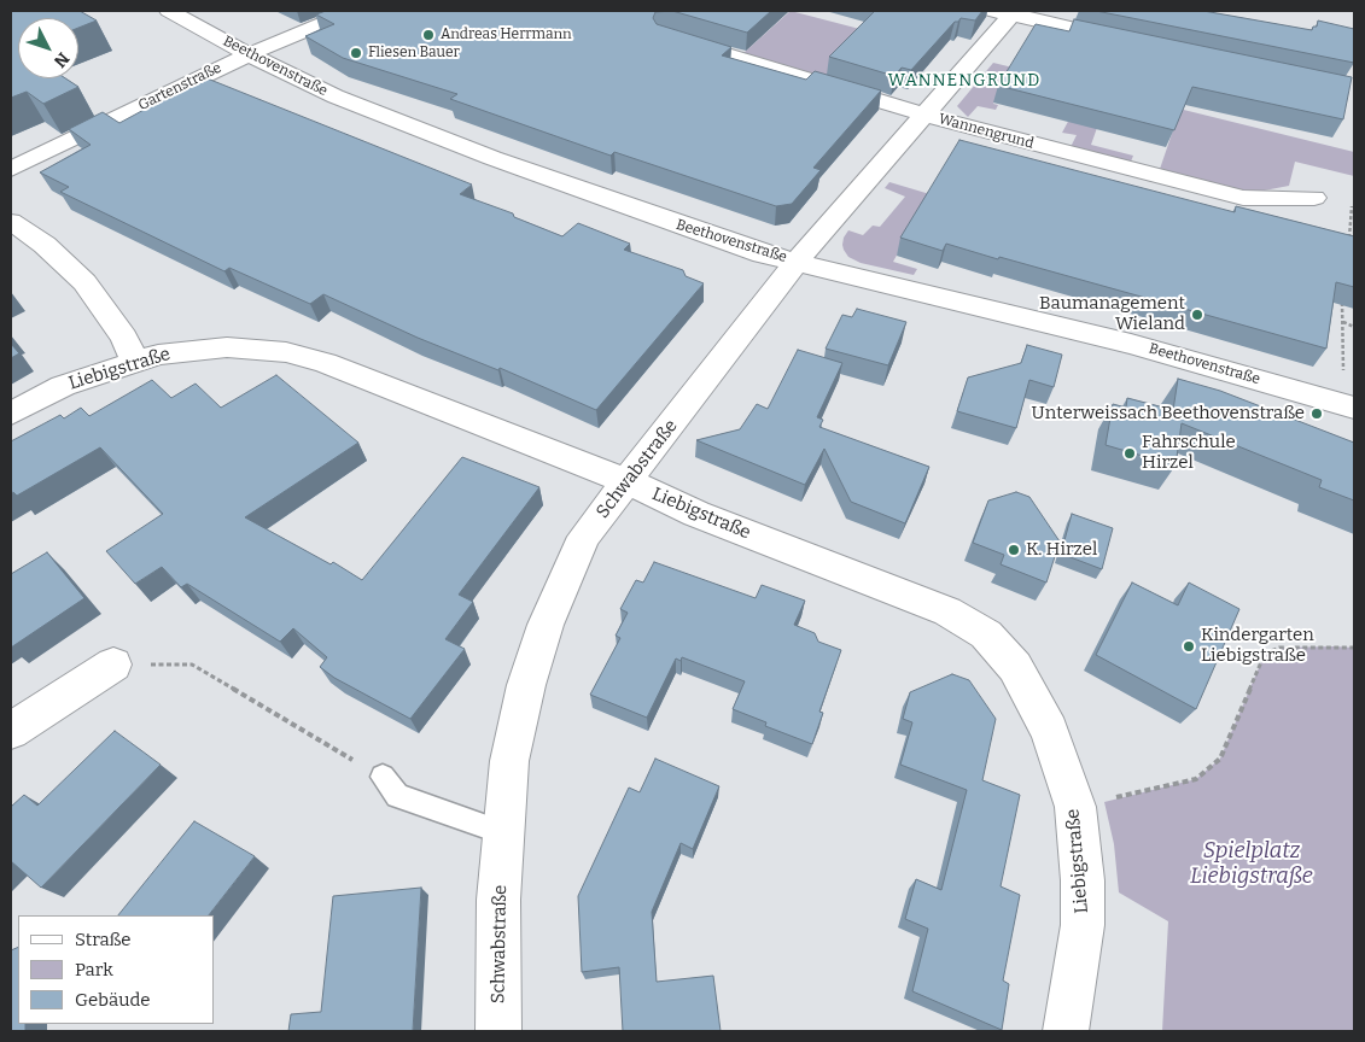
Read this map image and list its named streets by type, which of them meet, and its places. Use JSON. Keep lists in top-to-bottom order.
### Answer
{
  "streets": {
    "street": [
      "Beethovenstraße",
      "Gartenstraße",
      "Wannengrund",
      "Liebigstraße",
      "Schwabstraße"
    ]
  },
  "crossings": [
    ["Beethovenstraße", "Gartenstraße"],
    ["Beethovenstraße", "Schwabstraße"],
    ["Wannengrund", "Schwabstraße"],
    ["Liebigstraße", "Schwabstraße"]
  ],
  "districts": ["WANNENGRUND"],
  "parks": ["Spielplatz Liebigstraße"],
  "places": [
    "Andreas Herrmann",
    "Fliesen Bauer",
    "Baumanagement Wieland",
    "Unterweissach Beethovenstraße",
    "Fahrschule Hirzel",
    "K. Hirzel",
    "Kindergarten Liebigstraße"
  ],
  "legend": ["Straße", "Park", "Gebäude"],
  "north": "bottom right"
}
